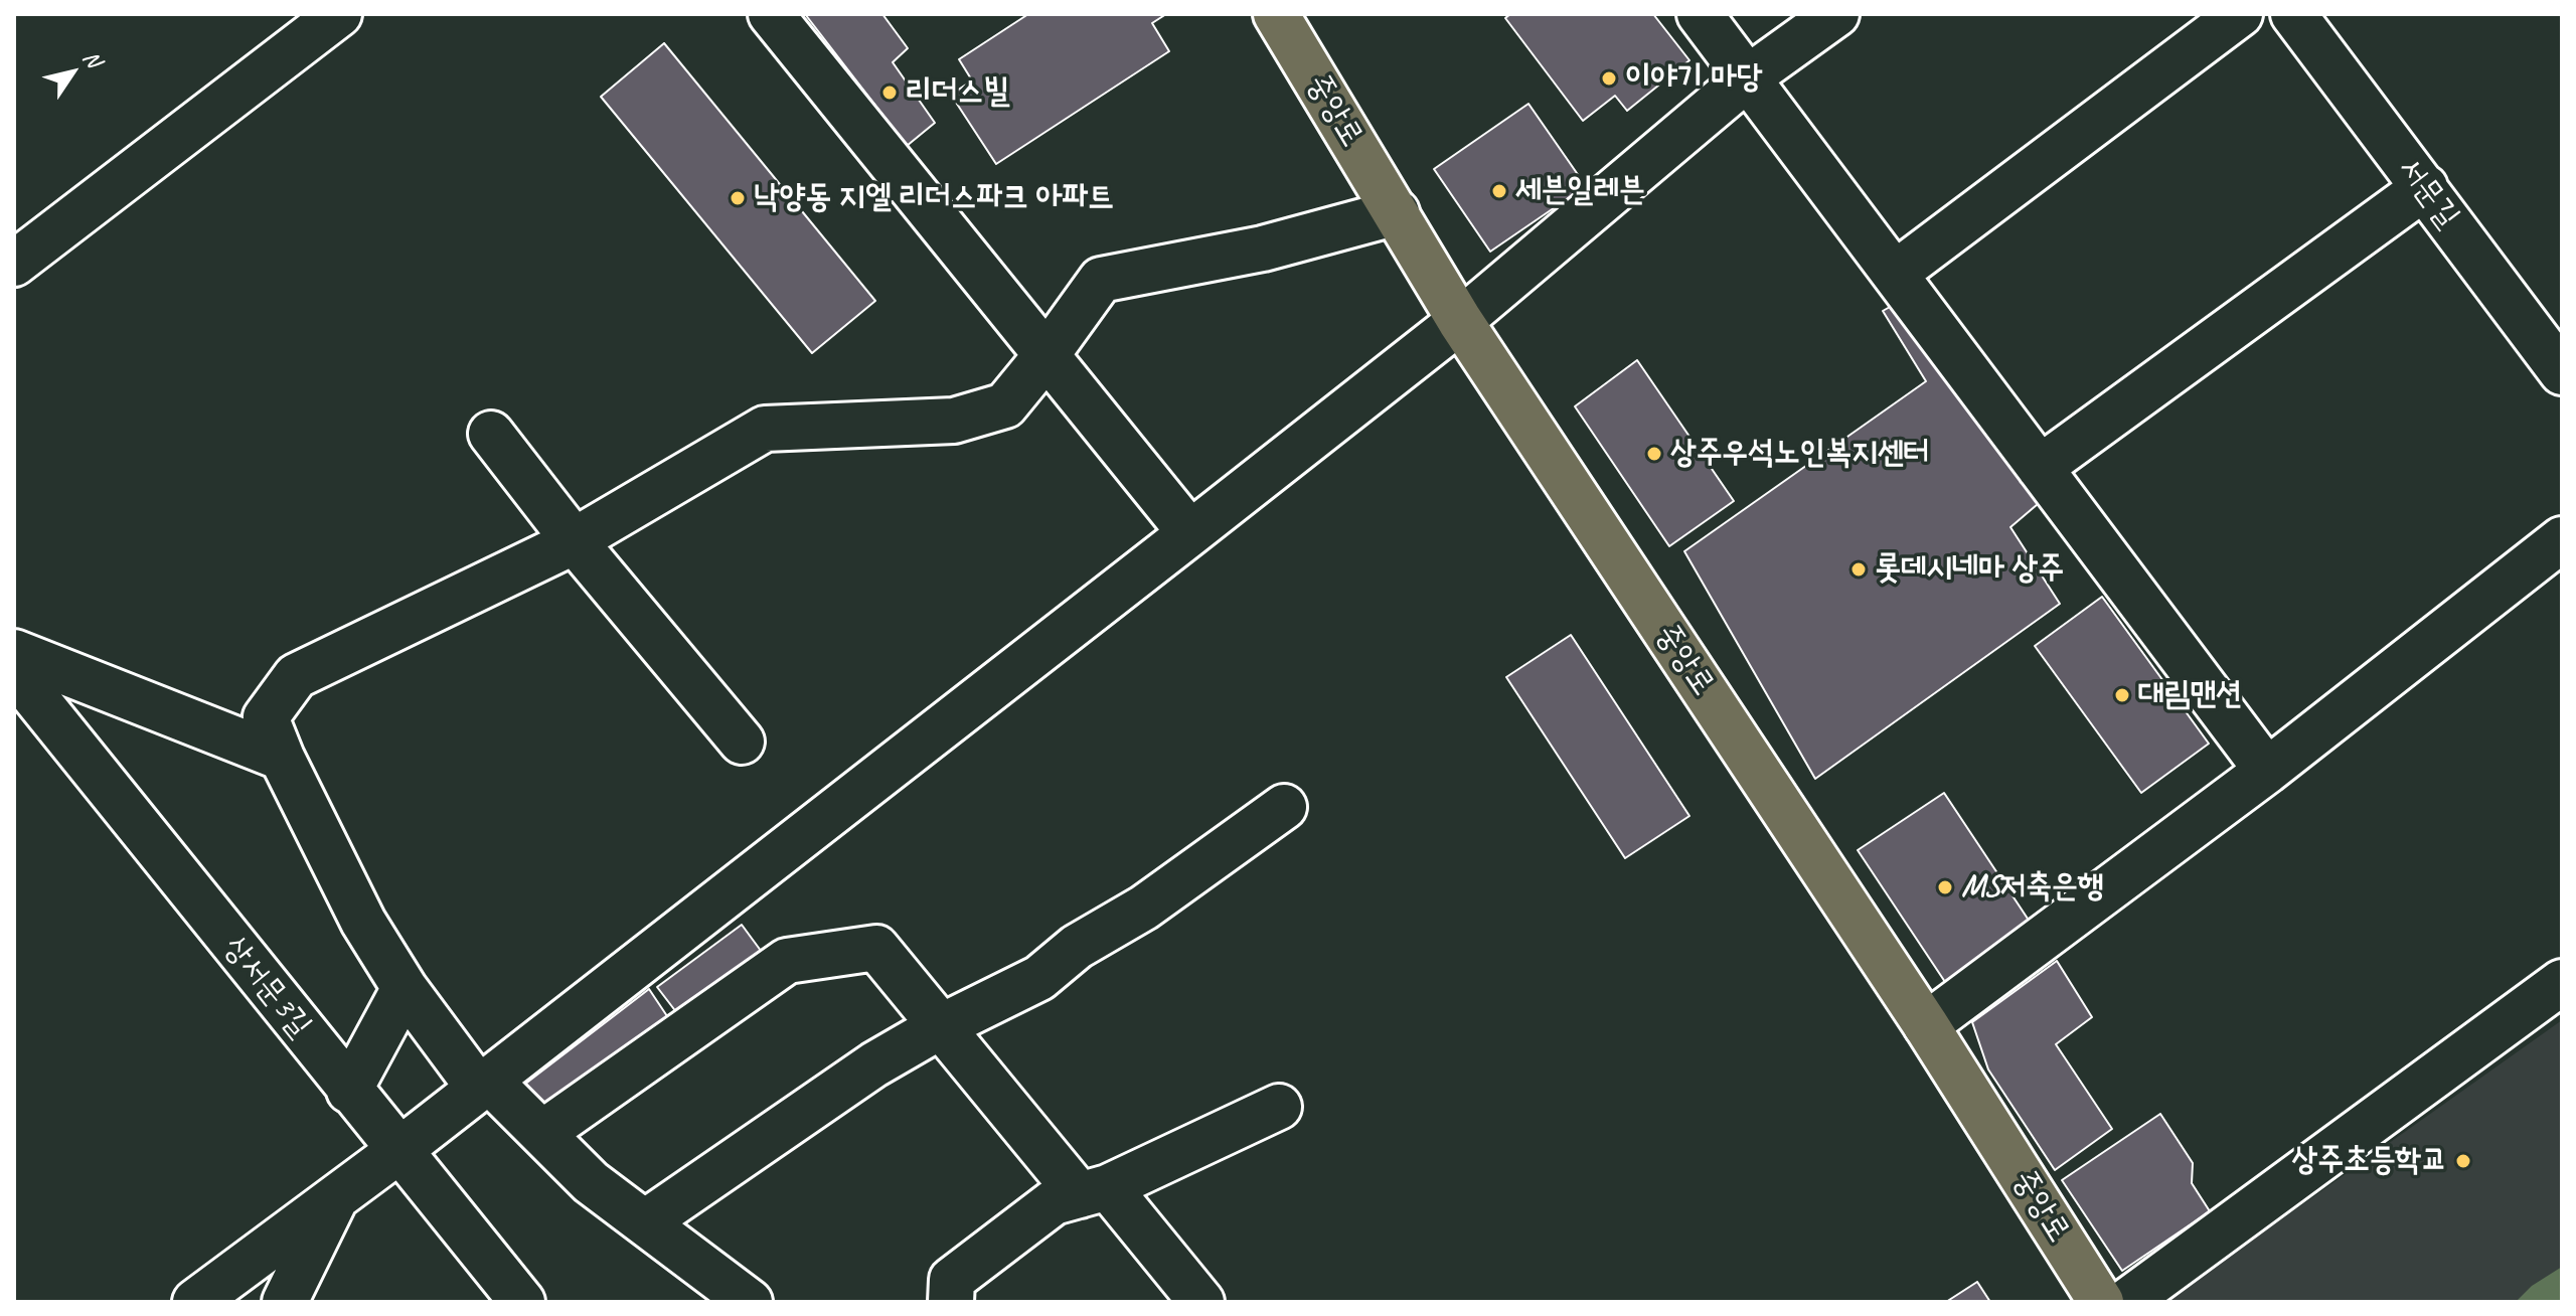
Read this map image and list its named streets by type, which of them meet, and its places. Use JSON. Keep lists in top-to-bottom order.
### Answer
{
  "streets": {
    "main road": ["중앙로"],
    "street": ["서문길", "상서문3길"]
  },
  "places": [
    "이야기 마당",
    "리더스빌",
    "세븐일레븐",
    "낙양동 지엘 리더스파크 아파트",
    "상주우석노인복지센터",
    "롯데시네마 상주",
    "대림맨션",
    "MS저축은행",
    "상주초등학교"
  ],
  "north": "top right"
}
